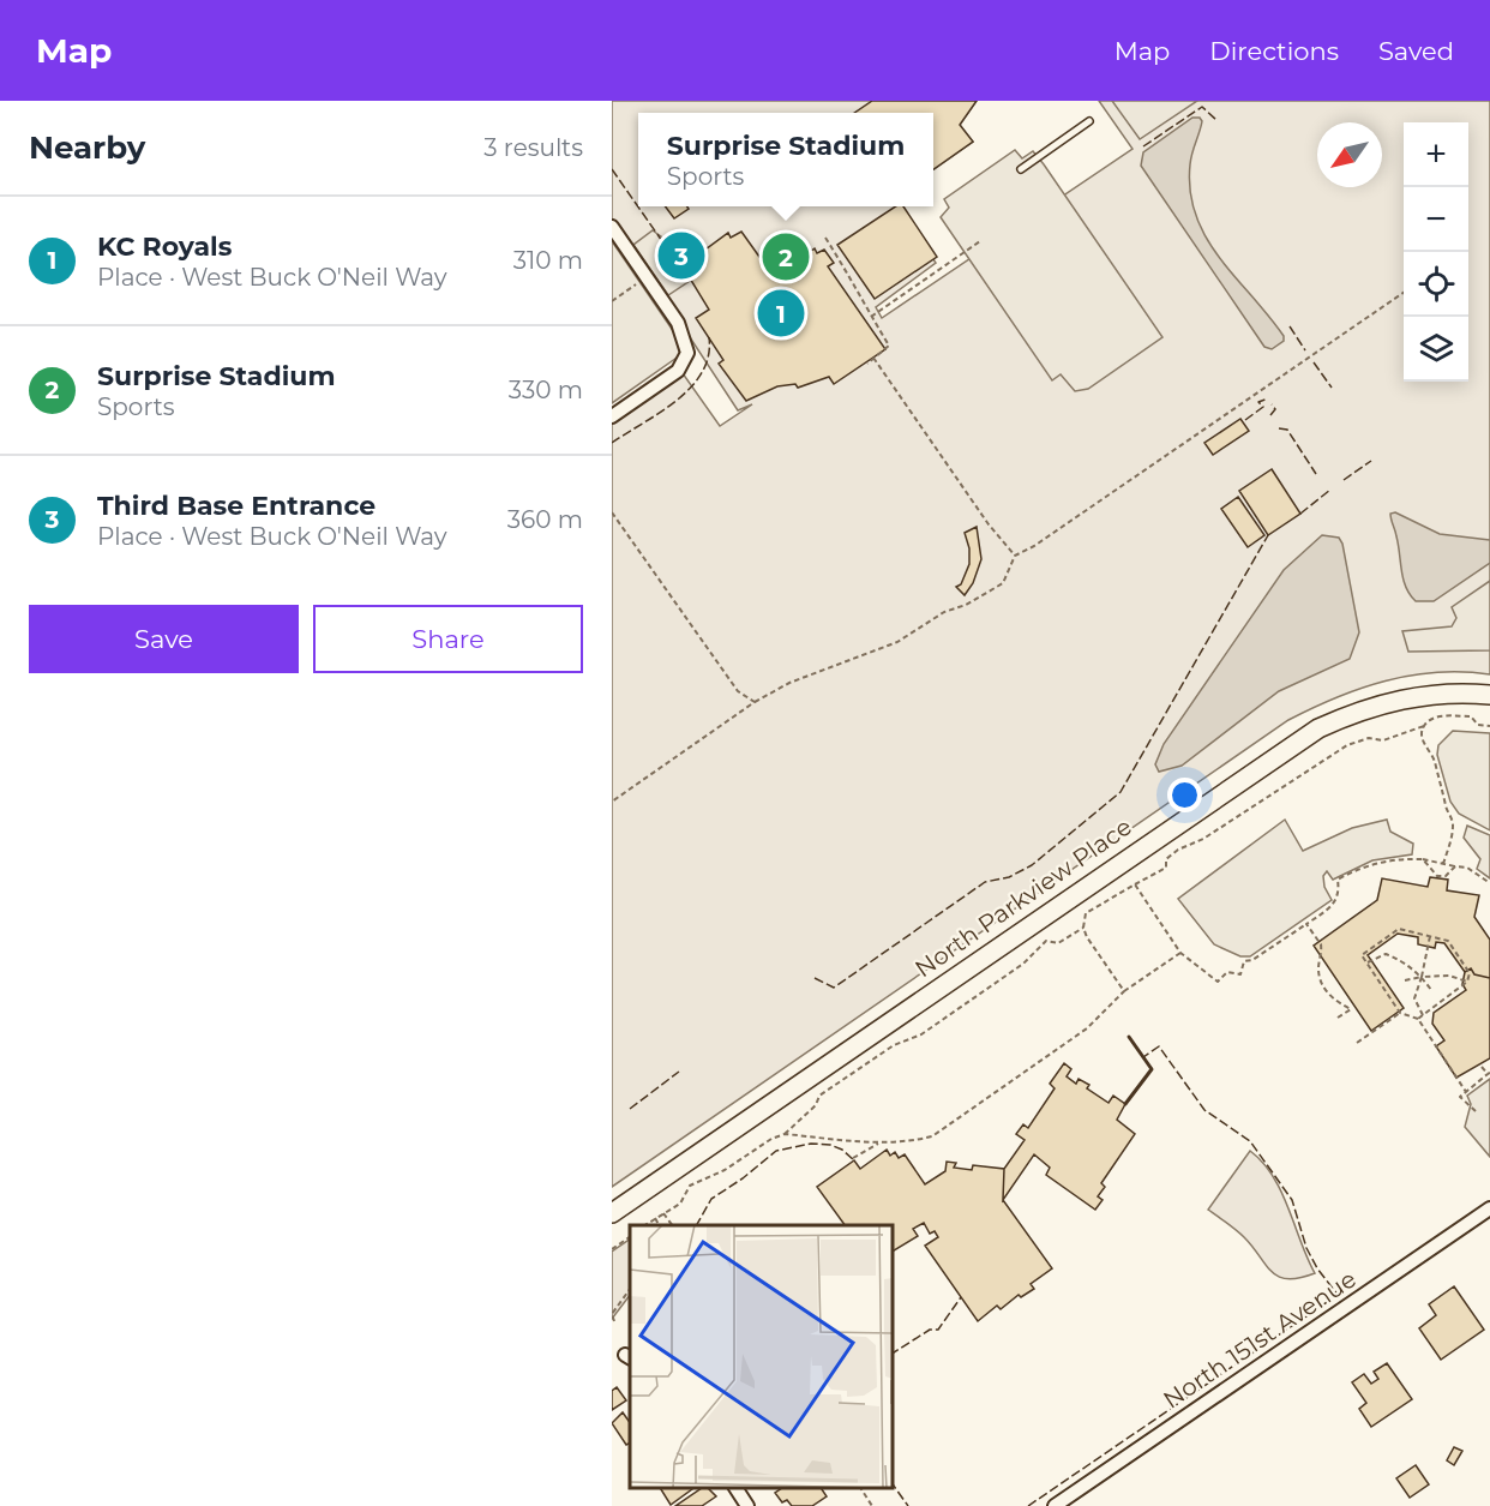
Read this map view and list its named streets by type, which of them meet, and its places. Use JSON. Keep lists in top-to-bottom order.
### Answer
{
  "streets": {
    "street": ["North Parkview Place", "North 151st Avenue"]
  },
  "north": "bottom left",
  "page": {
    "header": "Map",
    "nav": ["Map", "Directions", "Saved"],
    "heading": ["Nearby", "3 results"],
    "popup": ["Surprise Stadium", "Sports"],
    "map_buttons": ["+", "−"],
    "list": [
      {
        "mark": "1",
        "name": "KC Royals",
        "note": "Place · West Buck O'Neil Way",
        "value": "310 m"
      },
      {
        "mark": "2",
        "name": "Surprise Stadium",
        "note": "Sports",
        "value": "330 m"
      },
      {
        "mark": "3",
        "name": "Third Base Entrance",
        "note": "Place · West Buck O'Neil Way",
        "value": "360 m"
      }
    ],
    "pins": ["3", "2", "1"],
    "buttons": ["Save", "Share"]
  }
}
